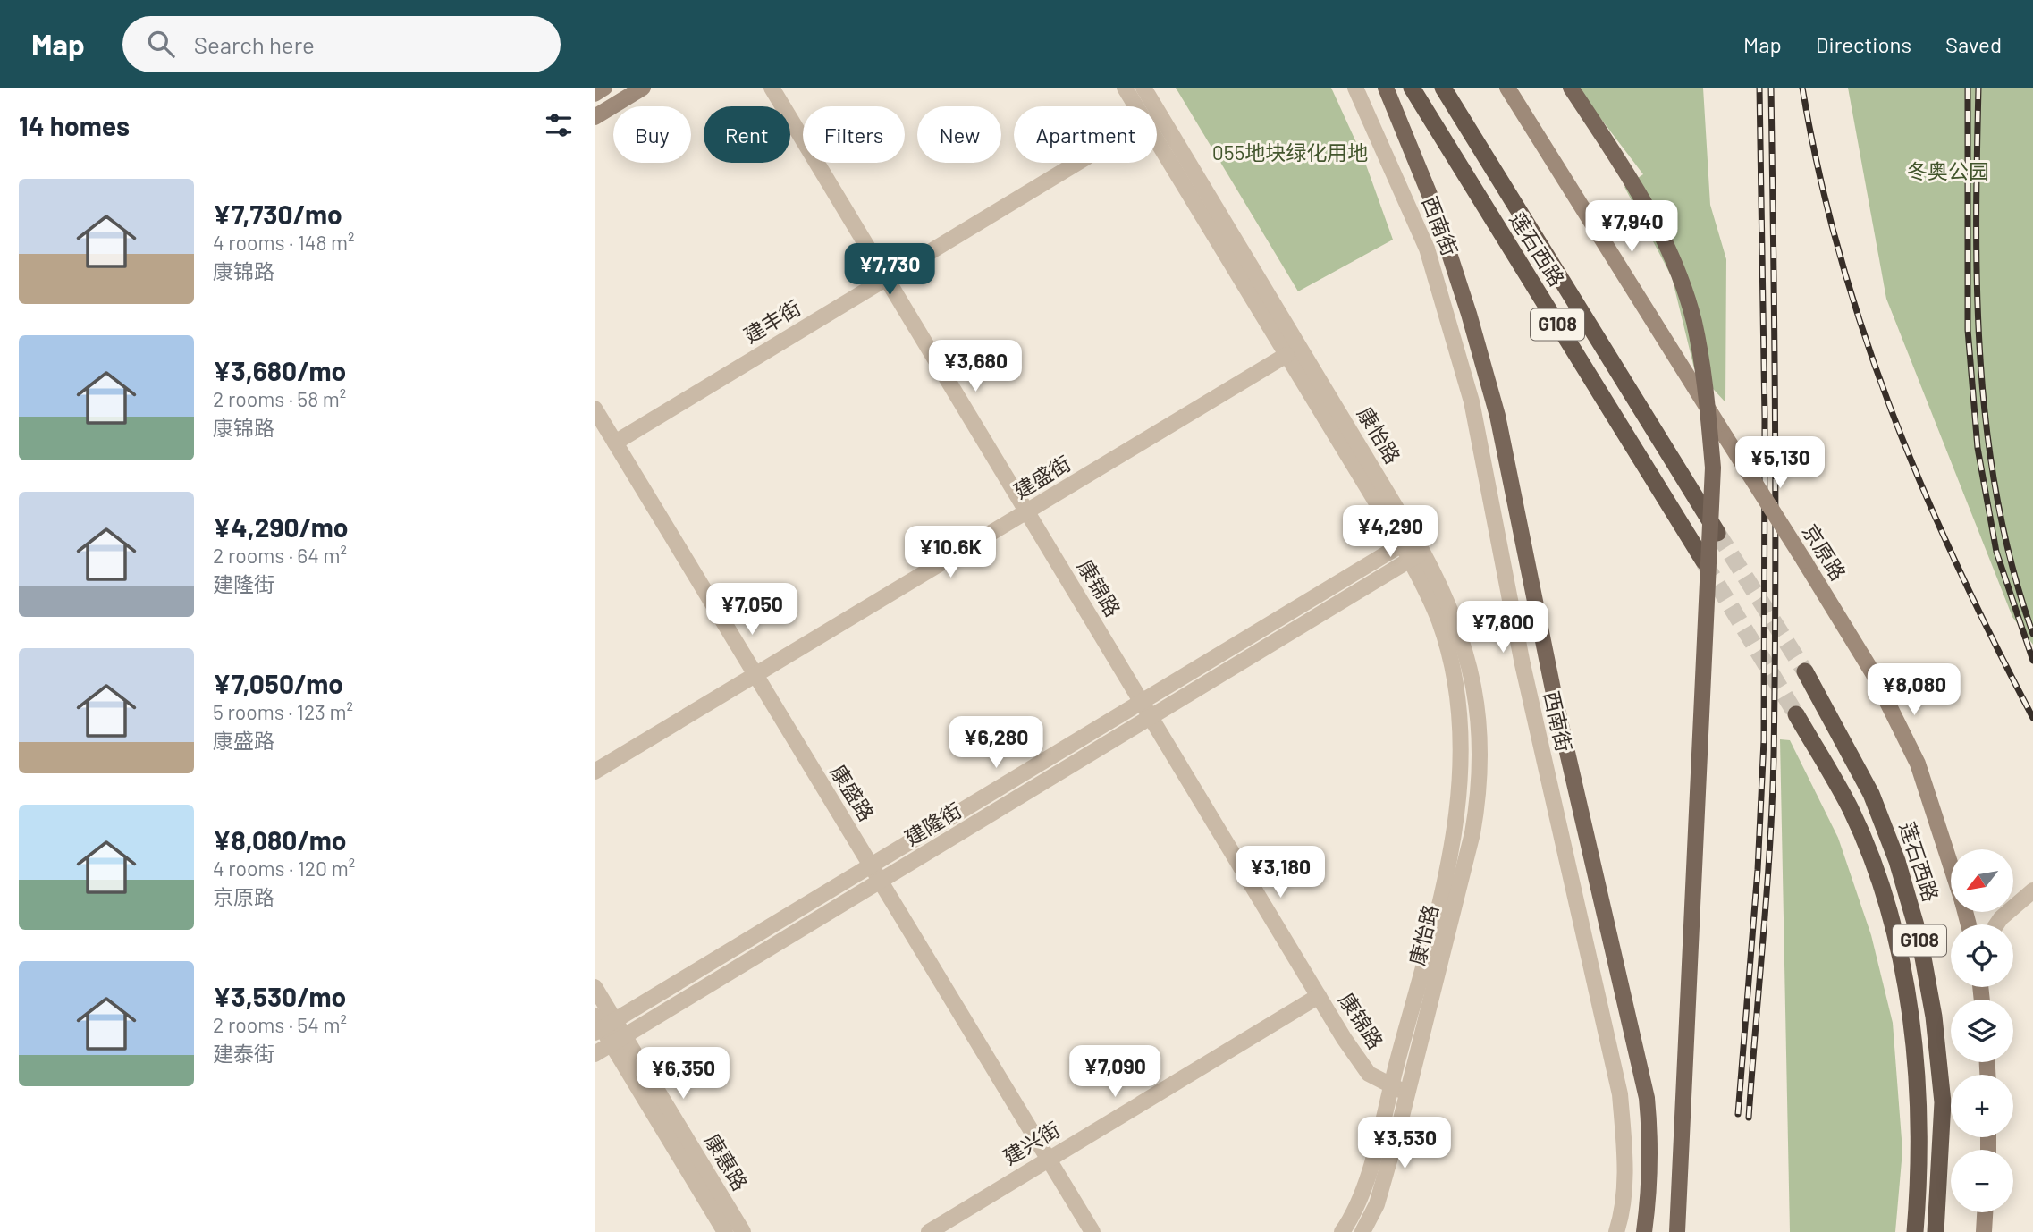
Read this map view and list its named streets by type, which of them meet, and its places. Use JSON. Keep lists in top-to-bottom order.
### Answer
{
  "streets": {
    "highway": ["莲石西路", "G108"],
    "main road": ["京原路"],
    "street": [
      "西南街",
      "建丰街",
      "康怡路",
      "建盛街",
      "康锦路",
      "康盛路",
      "建隆街",
      "建兴街",
      "康惠路"
    ]
  },
  "crossings": [
    ["建丰街", "康锦路"],
    ["建丰街", "康盛路"],
    ["康怡路", "建盛街"],
    ["康怡路", "康锦路"],
    ["康怡路", "建隆街"],
    ["建盛街", "康锦路"],
    ["建盛街", "康盛路"],
    ["康锦路", "建隆街"],
    ["康锦路", "建兴街"],
    ["康盛路", "建隆街"],
    ["康盛路", "建兴街"],
    ["建隆街", "康惠路"]
  ],
  "parks": ["055地块绿化用地", "冬奥公园"],
  "north": "bottom left",
  "page": {
    "header": "Map",
    "search": "Search here",
    "nav": ["Map", "Directions", "Saved"],
    "heading": "14 homes",
    "chip": [
      "Buy",
      "Rent",
      "Filters",
      "New",
      "Apartment"
    ],
    "list": [
      {
        "name": "¥7,730/mo",
        "note": "4 rooms · 148 m² · 康锦路"
      },
      {
        "name": "¥3,680/mo",
        "note": "2 rooms · 58 m² · 康锦路"
      },
      {
        "name": "¥4,290/mo",
        "note": "2 rooms · 64 m² · 建隆街"
      },
      {
        "name": "¥7,050/mo",
        "note": "5 rooms · 123 m² · 康盛路"
      },
      {
        "name": "¥8,080/mo",
        "note": "4 rooms · 120 m² · 京原路"
      },
      {
        "name": "¥3,530/mo",
        "note": "2 rooms · 54 m² · 建泰街"
      }
    ],
    "price": [
      "¥7,940",
      "¥7,730",
      "¥3,680",
      "¥5,130",
      "¥4,290",
      "¥10.6K",
      "¥7,050",
      "¥7,800",
      "¥8,080",
      "¥6,280",
      "¥3,180",
      "¥7,090",
      "¥6,350",
      "¥3,530"
    ],
    "map_buttons": ["+", "−"]
  }
}
